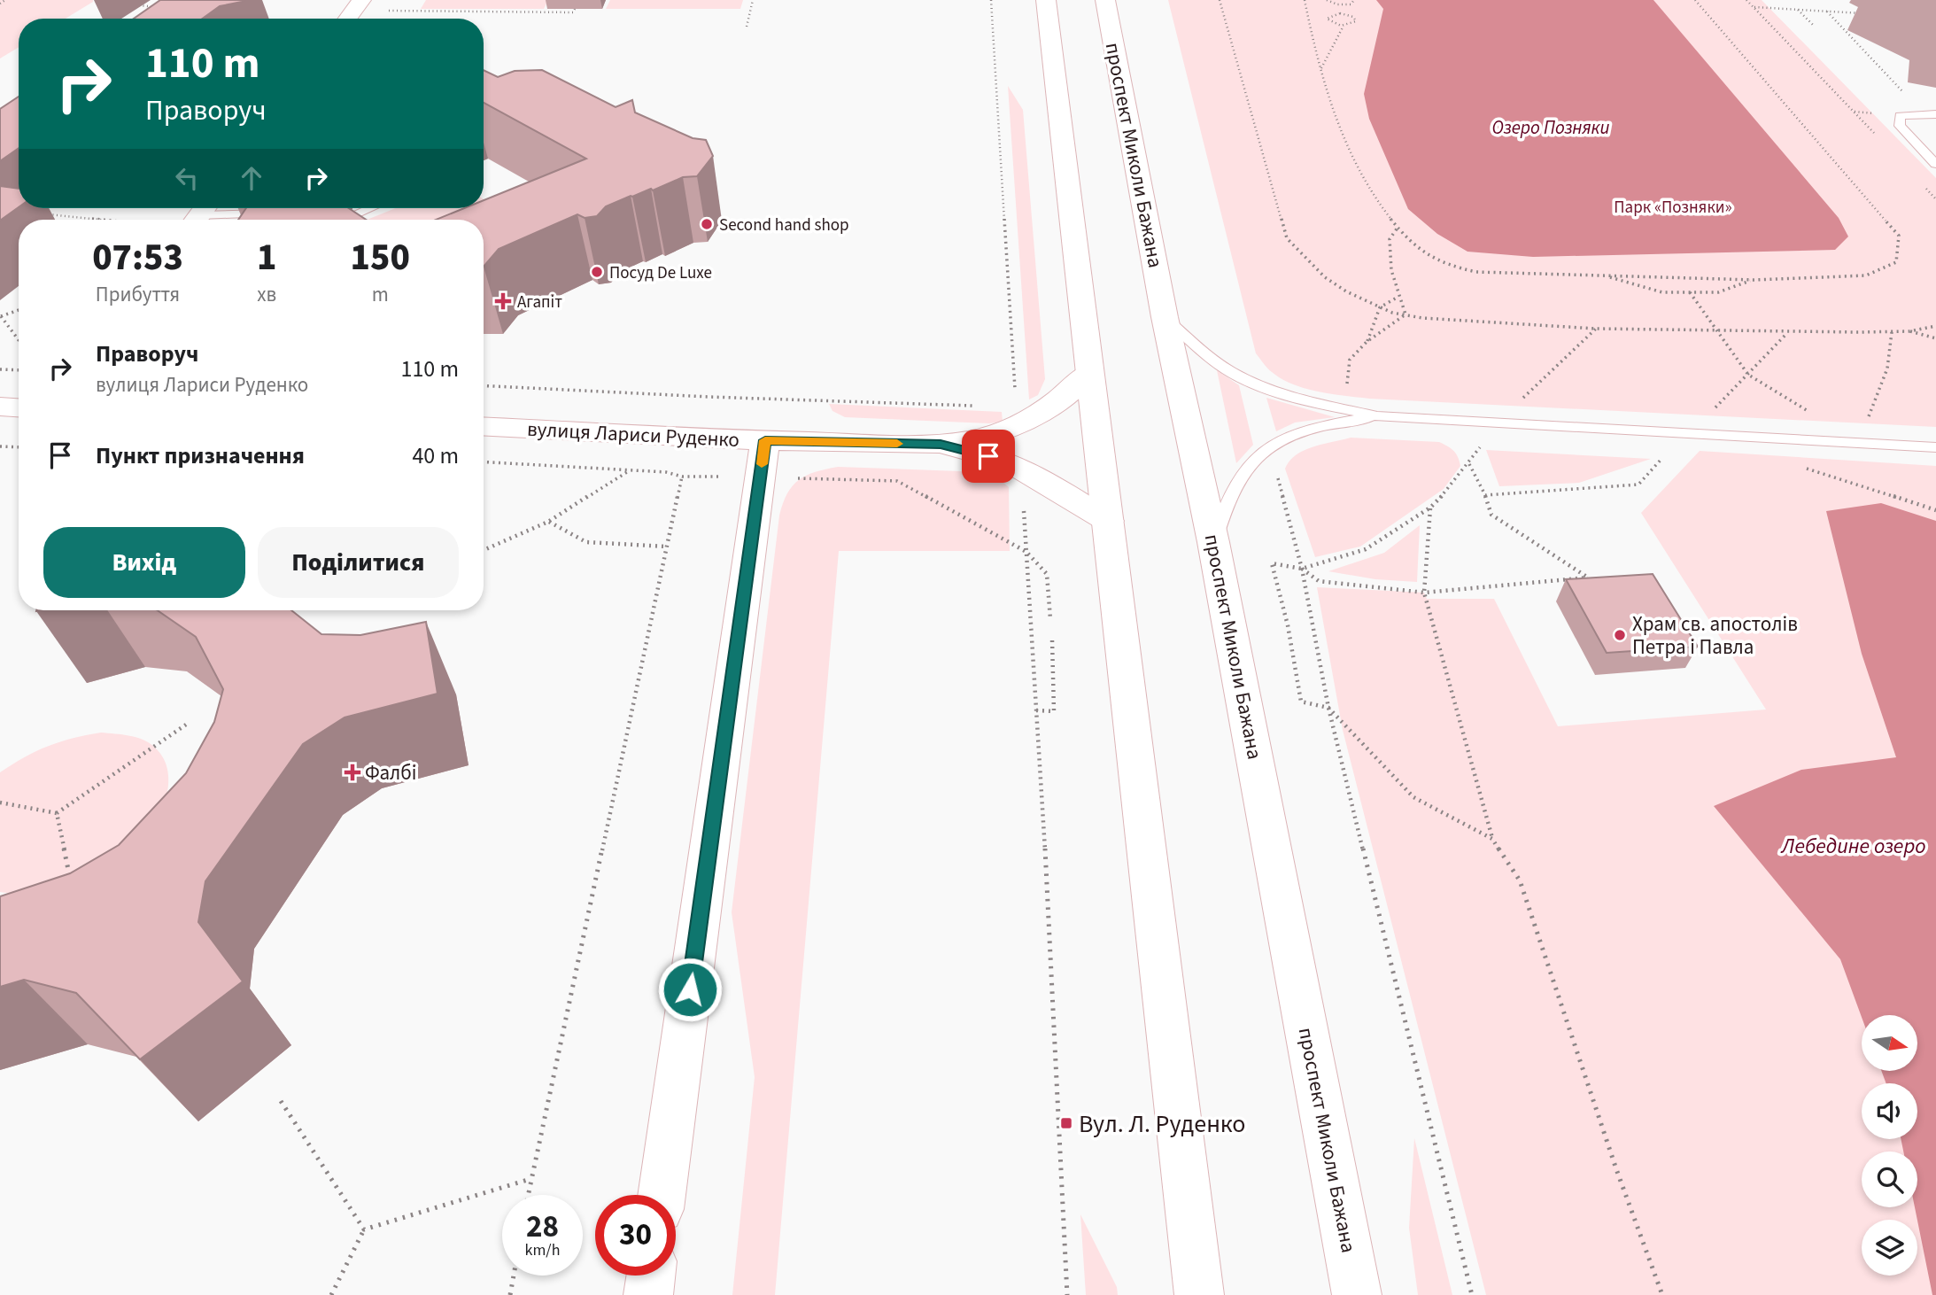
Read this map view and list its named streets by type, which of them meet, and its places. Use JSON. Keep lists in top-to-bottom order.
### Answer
{
  "streets": {
    "main road": ["проспект Миколи Бажана", "вулиця Лариси Руденко"]
  },
  "water": ["Озеро Позняки", "Лебедине озеро"],
  "parks": ["Парк «Позняки»"],
  "places": {
    "other": ["Second hand shop", "Посуд De Luxe", "Храм св. апостолів Петра і Павла"],
    "health": ["Агапіт", "Фалбі"],
    "transit": ["Вул. Л. Руденко"]
  },
  "north": "right",
  "page": {
    "turn": ["110 m", "Праворуч"],
    "eta": [
      "07:53",
      "Прибуття",
      "1",
      "хв",
      "150",
      "m"
    ],
    "list": [
      {
        "name": "Праворуч",
        "note": "вулиця Лариси Руденко",
        "value": "110 m"
      },
      {
        "name": "Пункт призначення",
        "value": "40 m"
      }
    ],
    "buttons": ["Вихід", "Поділитися"],
    "speed": "28 km/h",
    "limit": "30"
  }
}
